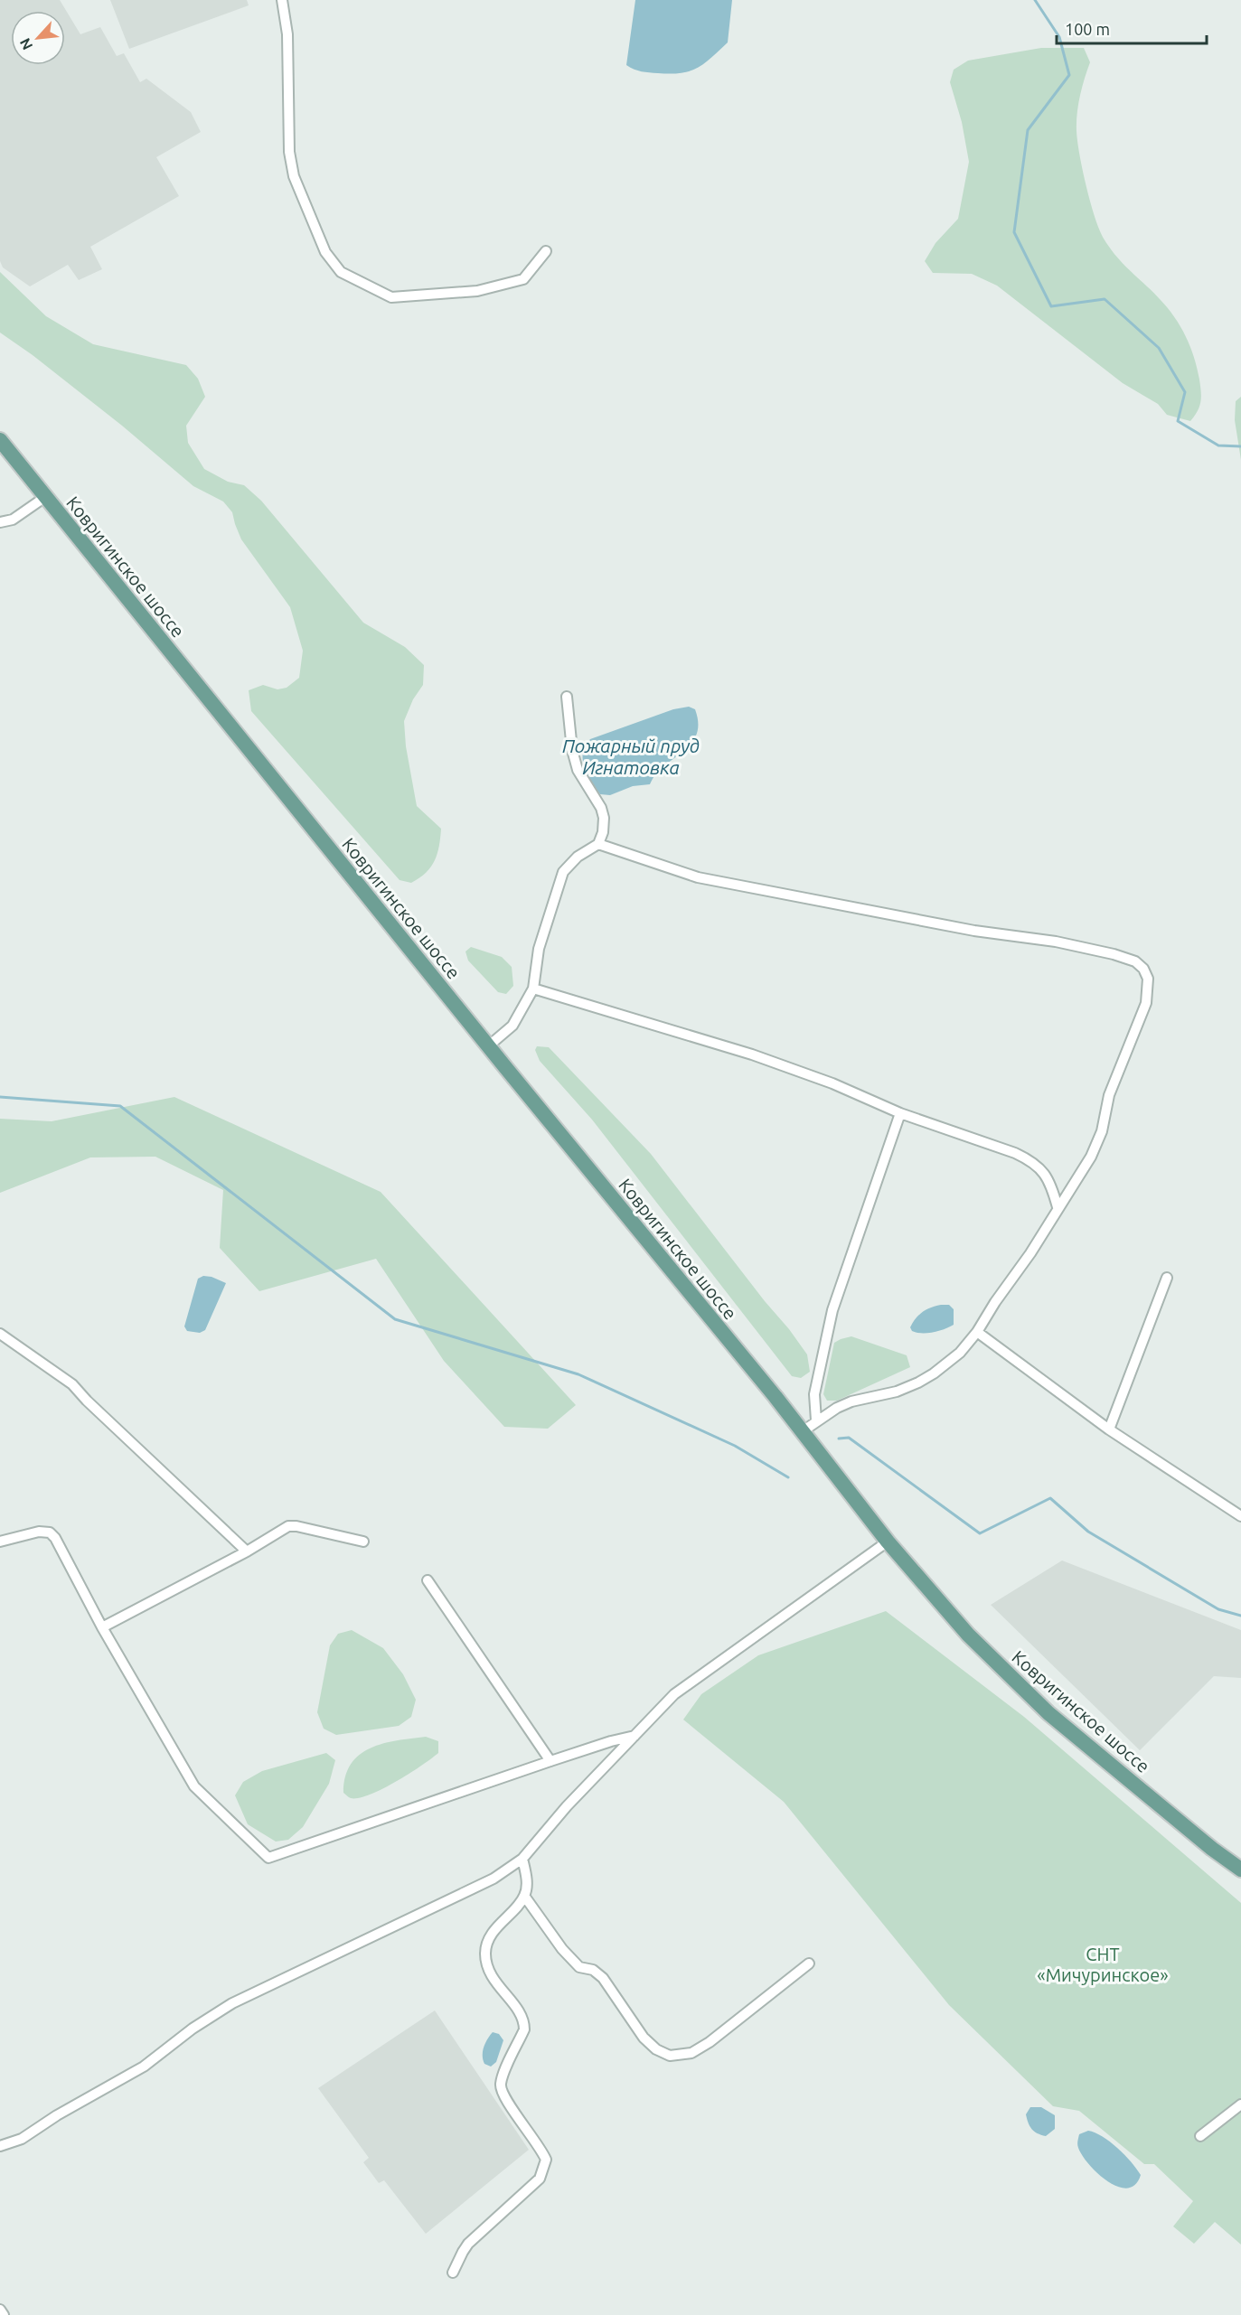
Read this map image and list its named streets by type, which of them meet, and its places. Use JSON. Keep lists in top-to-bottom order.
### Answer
{
  "streets": {
    "main road": ["Ковригинское шоссе"]
  },
  "water": ["Пожарный пруд Игнатовка"],
  "parks": ["СНТ «Мичуринское»"],
  "scale_bar": "100 m",
  "north": "bottom left"
}
